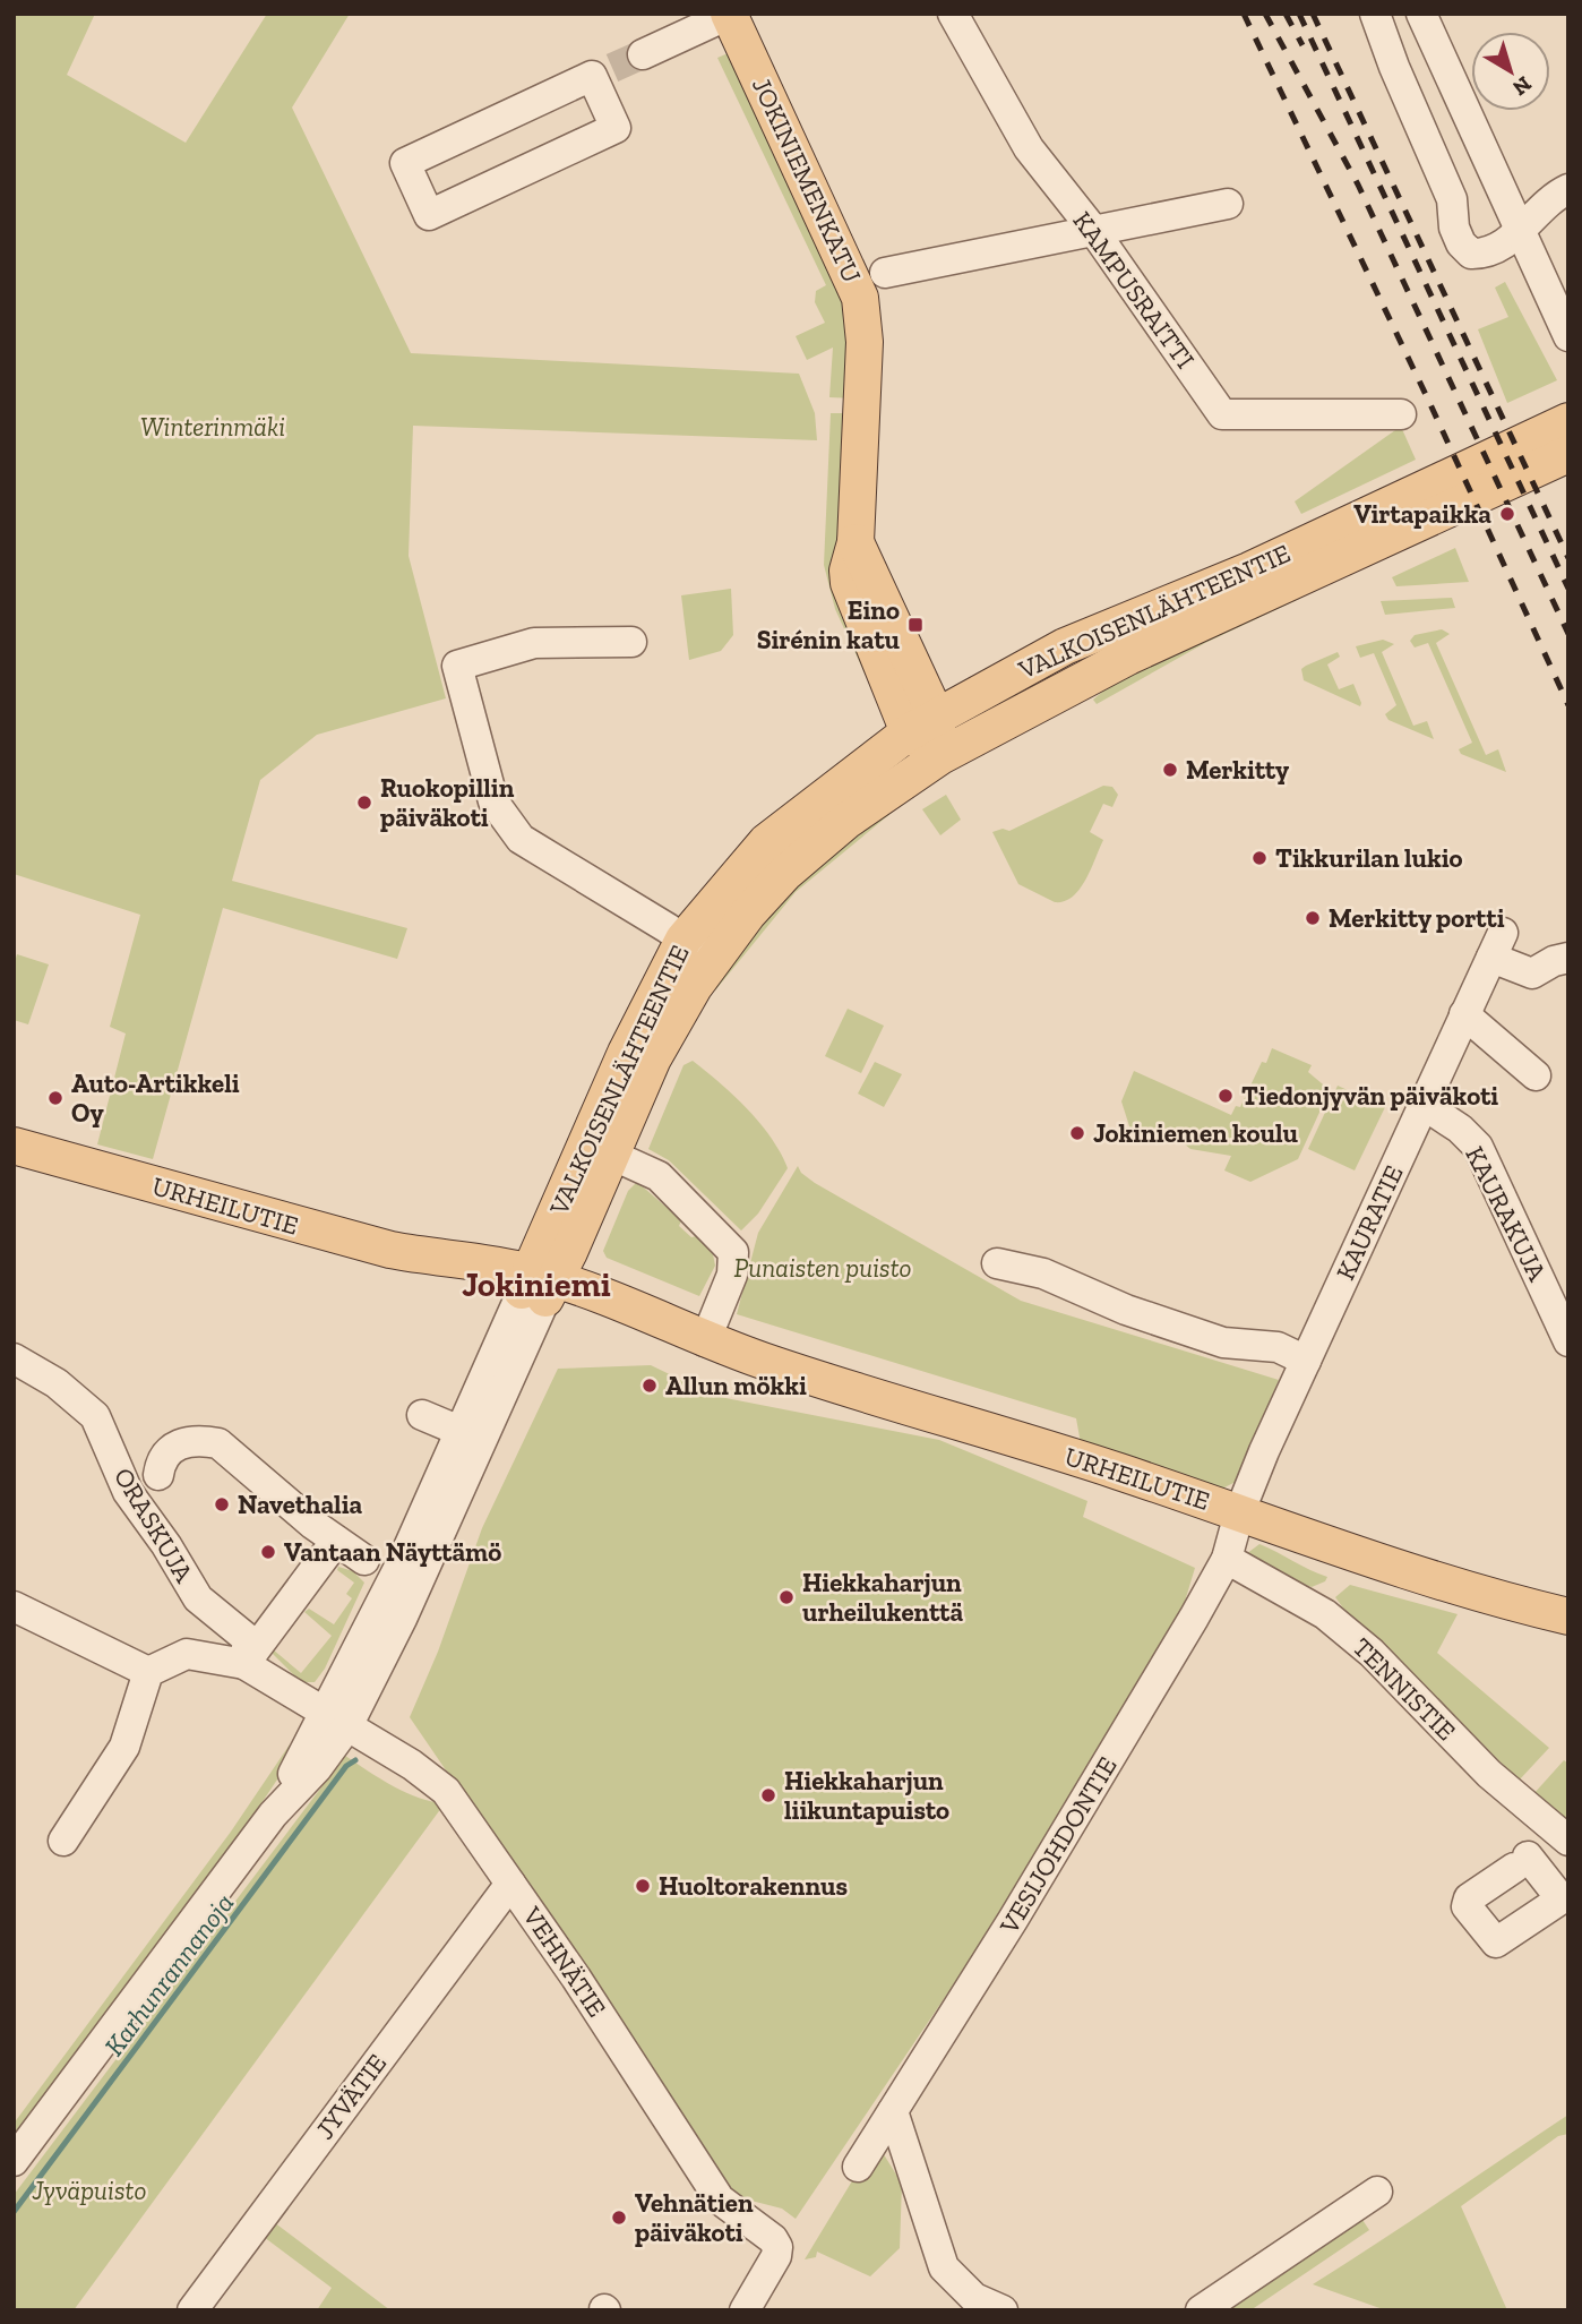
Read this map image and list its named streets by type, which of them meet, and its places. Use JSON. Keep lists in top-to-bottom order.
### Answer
{
  "streets": {
    "main road": ["JOKINIEMENKATU", "VALKOISENLÄHTEENTIE", "URHEILUTIE"],
    "street": [
      "KAMPUSRAITTI",
      "KAURAKUJA",
      "KAURATIE",
      "ORASKUJA",
      "TENNISTIE",
      "VESIJOHDONTIE",
      "VEHNÄTIE",
      "JYVÄTIE"
    ]
  },
  "crossings": [
    ["JOKINIEMENKATU", "VALKOISENLÄHTEENTIE"],
    ["VALKOISENLÄHTEENTIE", "URHEILUTIE"],
    ["VALKOISENLÄHTEENTIE", "VEHNÄTIE"],
    ["URHEILUTIE", "KAURATIE"],
    ["URHEILUTIE", "VESIJOHDONTIE"],
    ["KAURAKUJA", "KAURATIE"],
    ["KAURATIE", "VESIJOHDONTIE"],
    ["TENNISTIE", "VESIJOHDONTIE"],
    ["VEHNÄTIE", "JYVÄTIE"]
  ],
  "districts": ["Jokiniemi"],
  "water": ["Karhunrannanoja"],
  "parks": ["Winterinmäki", "Punaisten puisto", "Jyväpuisto"],
  "places": {
    "other": [
      "Virtapaikka",
      "Merkitty",
      "Ruokopillin päiväkoti",
      "Tikkurilan lukio",
      "Merkitty portti",
      "Tiedonjyvän päiväkoti",
      "Auto-Artikkeli Oy",
      "Jokiniemen koulu",
      "Allun mökki",
      "Navethalia",
      "Vantaan Näyttämö",
      "Hiekkaharjun urheilukenttä",
      "Hiekkaharjun liikuntapuisto",
      "Huoltorakennus",
      "Vehnätien päiväkoti"
    ],
    "transit": ["Eino Sirénin katu"]
  },
  "north": "bottom right"
}
